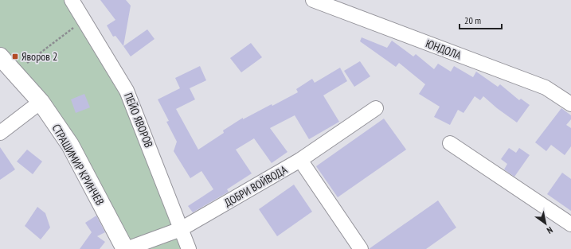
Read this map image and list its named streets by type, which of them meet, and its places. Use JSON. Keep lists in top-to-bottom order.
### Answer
{
  "streets": {
    "main road": ["СТРАШИМИР КРИНЧЕВ"],
    "street": ["ЮНДОЛА", "ПЕЙО ЯВОРОВ", "ДОБРИ ВОЙВОДА"]
  },
  "crossings": [
    ["ПЕЙО ЯВОРОВ", "ДОБРИ ВОЙВОДА"],
    ["СТРАШИМИР КРИНЧЕВ", "ДОБРИ ВОЙВОДА"]
  ],
  "places": {
    "transit": ["Яворов 2"]
  },
  "scale_bar": "20 m",
  "north": "bottom right"
}
